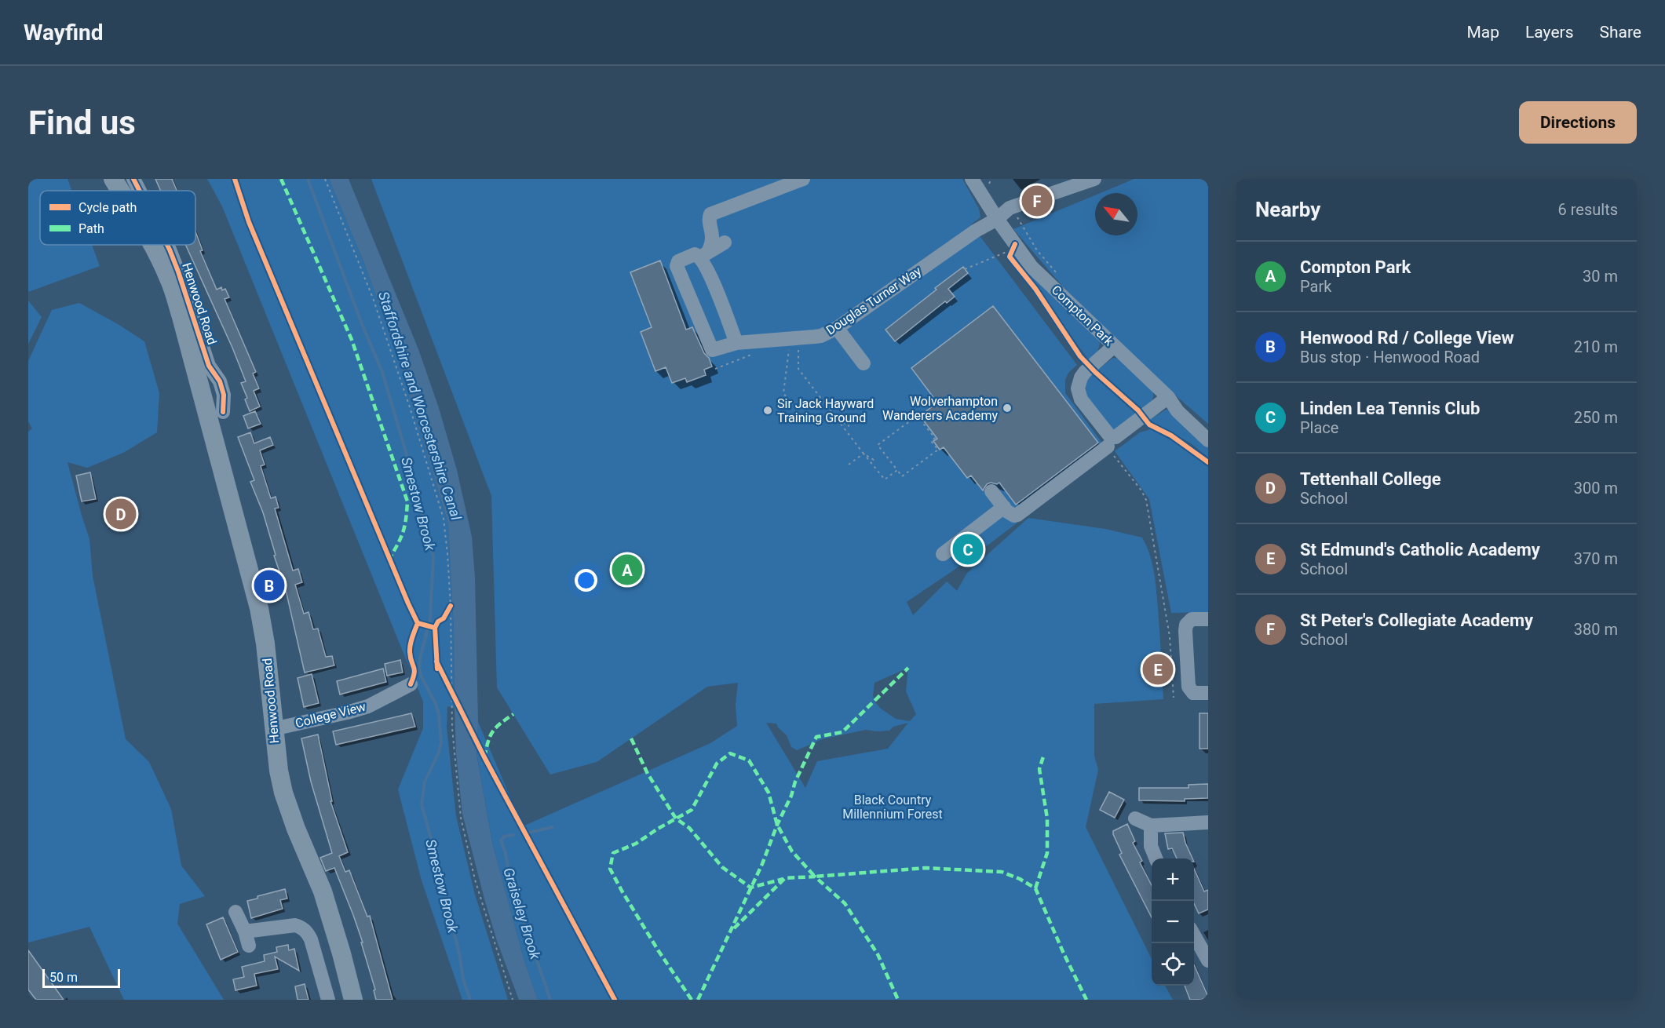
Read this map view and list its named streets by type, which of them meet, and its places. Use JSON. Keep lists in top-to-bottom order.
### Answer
{
  "streets": {
    "main road": ["Henwood Road"],
    "street": ["Douglas Turner Way", "Compton Park", "College View"]
  },
  "crossings": [
    ["Douglas Turner Way", "Compton Park"],
    ["Henwood Road", "College View"]
  ],
  "water": ["Staffordshire and Worcestershire Canal", "Smestow Brook", "Graiseley Brook"],
  "parks": ["Black Country Millennium Forest"],
  "places": ["Wolverhampton Wanderers Academy", "Sir Jack Hayward Training Ground"],
  "legend": ["Cycle path", "Path"],
  "scale_bar": "50 m",
  "north": "top left",
  "page": {
    "header": "Wayfind",
    "nav": ["Map", "Layers", "Share"],
    "buttons": "Directions",
    "title": "Find us",
    "heading": ["Nearby", "6 results"],
    "pins": [
      "F",
      "D",
      "C",
      "A",
      "B",
      "E"
    ],
    "list": [
      {
        "mark": "A",
        "name": "Compton Park",
        "note": "Park",
        "value": "30 m"
      },
      {
        "mark": "B",
        "name": "Henwood Rd / College View",
        "note": "Bus stop · Henwood Road",
        "value": "210 m"
      },
      {
        "mark": "C",
        "name": "Linden Lea Tennis Club",
        "note": "Place",
        "value": "250 m"
      },
      {
        "mark": "D",
        "name": "Tettenhall College",
        "note": "School",
        "value": "300 m"
      },
      {
        "mark": "E",
        "name": "St Edmund's Catholic Academy",
        "note": "School",
        "value": "370 m"
      },
      {
        "mark": "F",
        "name": "St Peter's Collegiate Academy",
        "note": "School",
        "value": "380 m"
      }
    ],
    "map_buttons": ["+", "−"],
    "scale": "50 m"
  }
}
